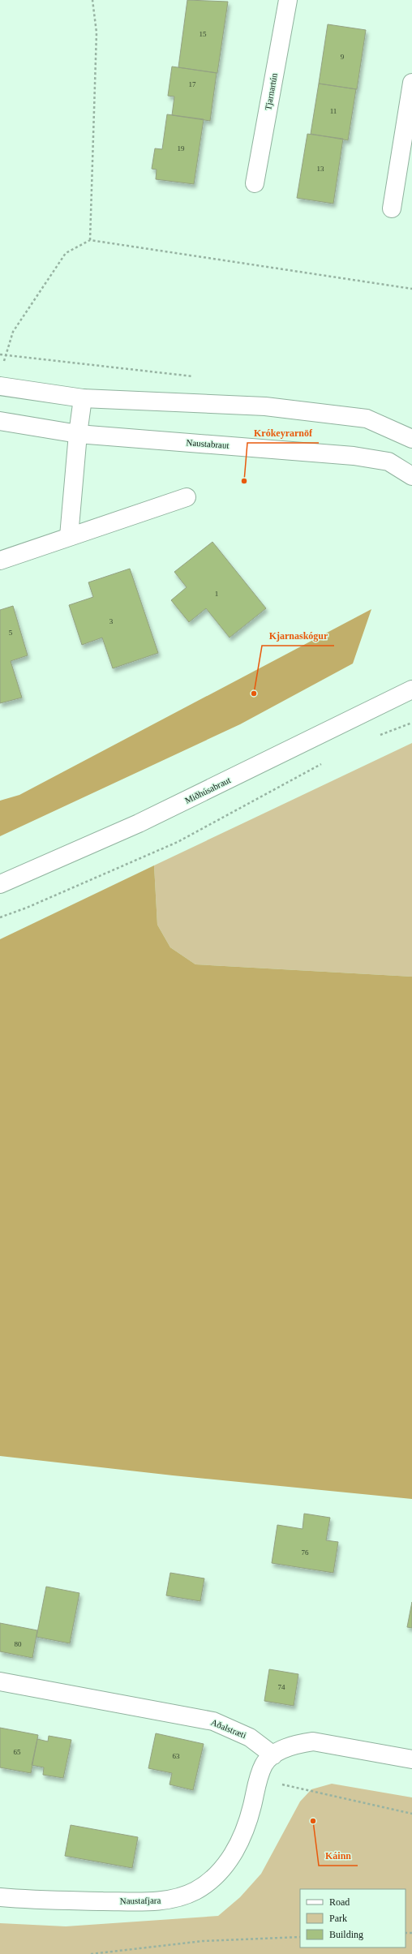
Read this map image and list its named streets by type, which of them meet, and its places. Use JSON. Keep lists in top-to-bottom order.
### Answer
{
  "streets": {
    "street": [
      "Tjarnartún",
      "Naustabraut",
      "Miðhúsabraut",
      "Aðalstræti",
      "Naustafjara"
    ]
  },
  "crossings": [
    ["Aðalstræti", "Naustafjara"]
  ],
  "places": ["Krókeyrarnöf", "Kjarnaskógur", "Káinn"],
  "house_numbers": [
    "15",
    "9",
    "17",
    "11",
    "19",
    "13",
    "1",
    "3",
    "5",
    "76",
    "80",
    "74",
    "65",
    "63"
  ],
  "legend": ["Road", "Park", "Building"]
}
